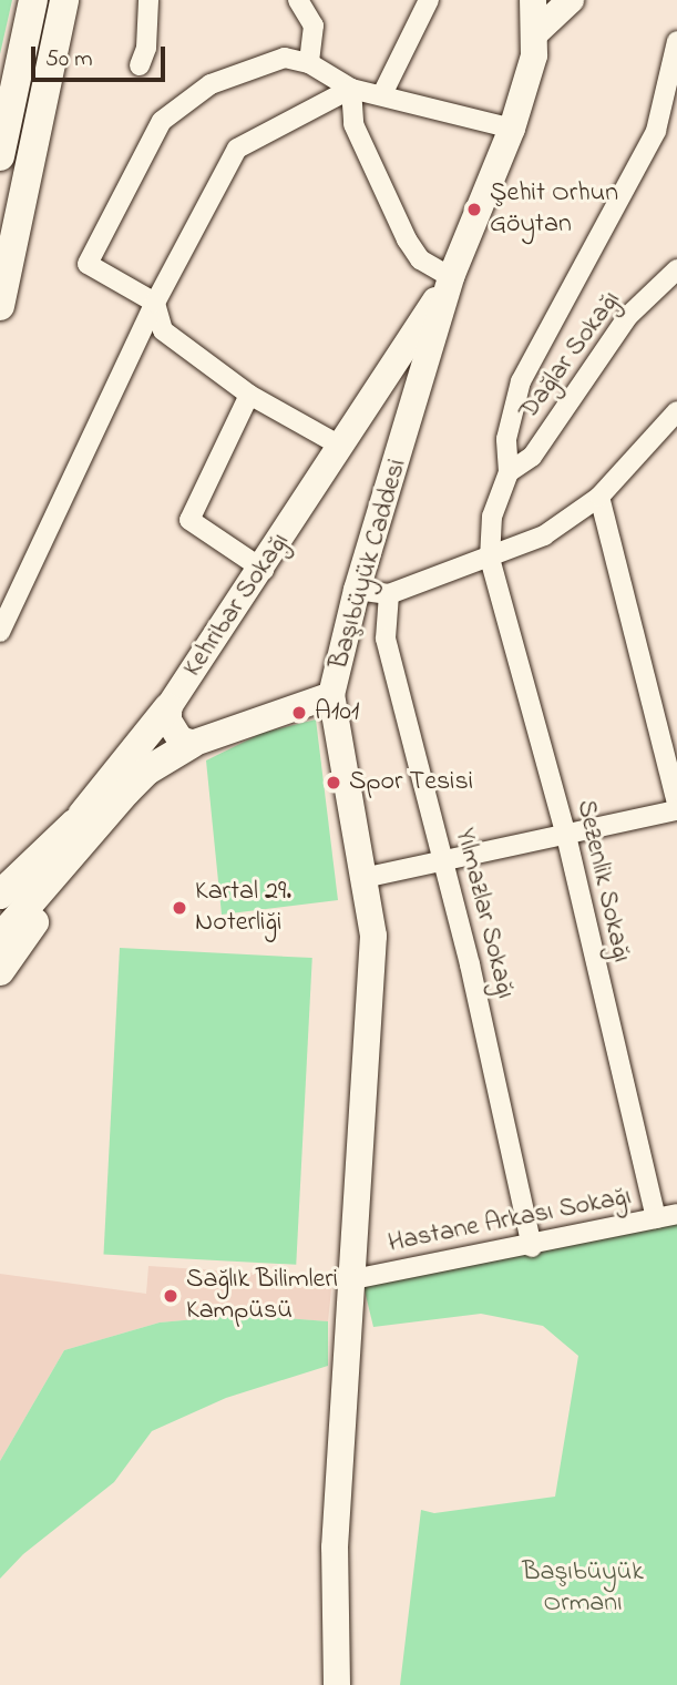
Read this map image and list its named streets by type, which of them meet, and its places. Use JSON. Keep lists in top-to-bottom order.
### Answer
{
  "streets": {
    "main road": ["Başıbüyük Caddesi", "Kehribar Sokağı"],
    "street": [
      "Dağlar Sokağı",
      "Sezenlik Sokağı",
      "Yılmazlar Sokağı",
      "Hastane Arkası Sokağı"
    ]
  },
  "crossings": [
    ["Dağlar Sokağı", "Sezenlik Sokağı"],
    ["Başıbüyük Caddesi", "Kehribar Sokağı"],
    ["Başıbüyük Caddesi", "Hastane Arkası Sokağı"],
    ["Sezenlik Sokağı", "Hastane Arkası Sokağı"],
    ["Yılmazlar Sokağı", "Hastane Arkası Sokağı"]
  ],
  "parks": ["Başıbüyük Ormanı"],
  "places": [
    "Şehit Orhun Göytan",
    "A101",
    "Spor Tesisi",
    "Kartal 29. Noterliği",
    "Sağlık Bilimleri Kampüsü"
  ],
  "scale_bar": "50 m"
}
